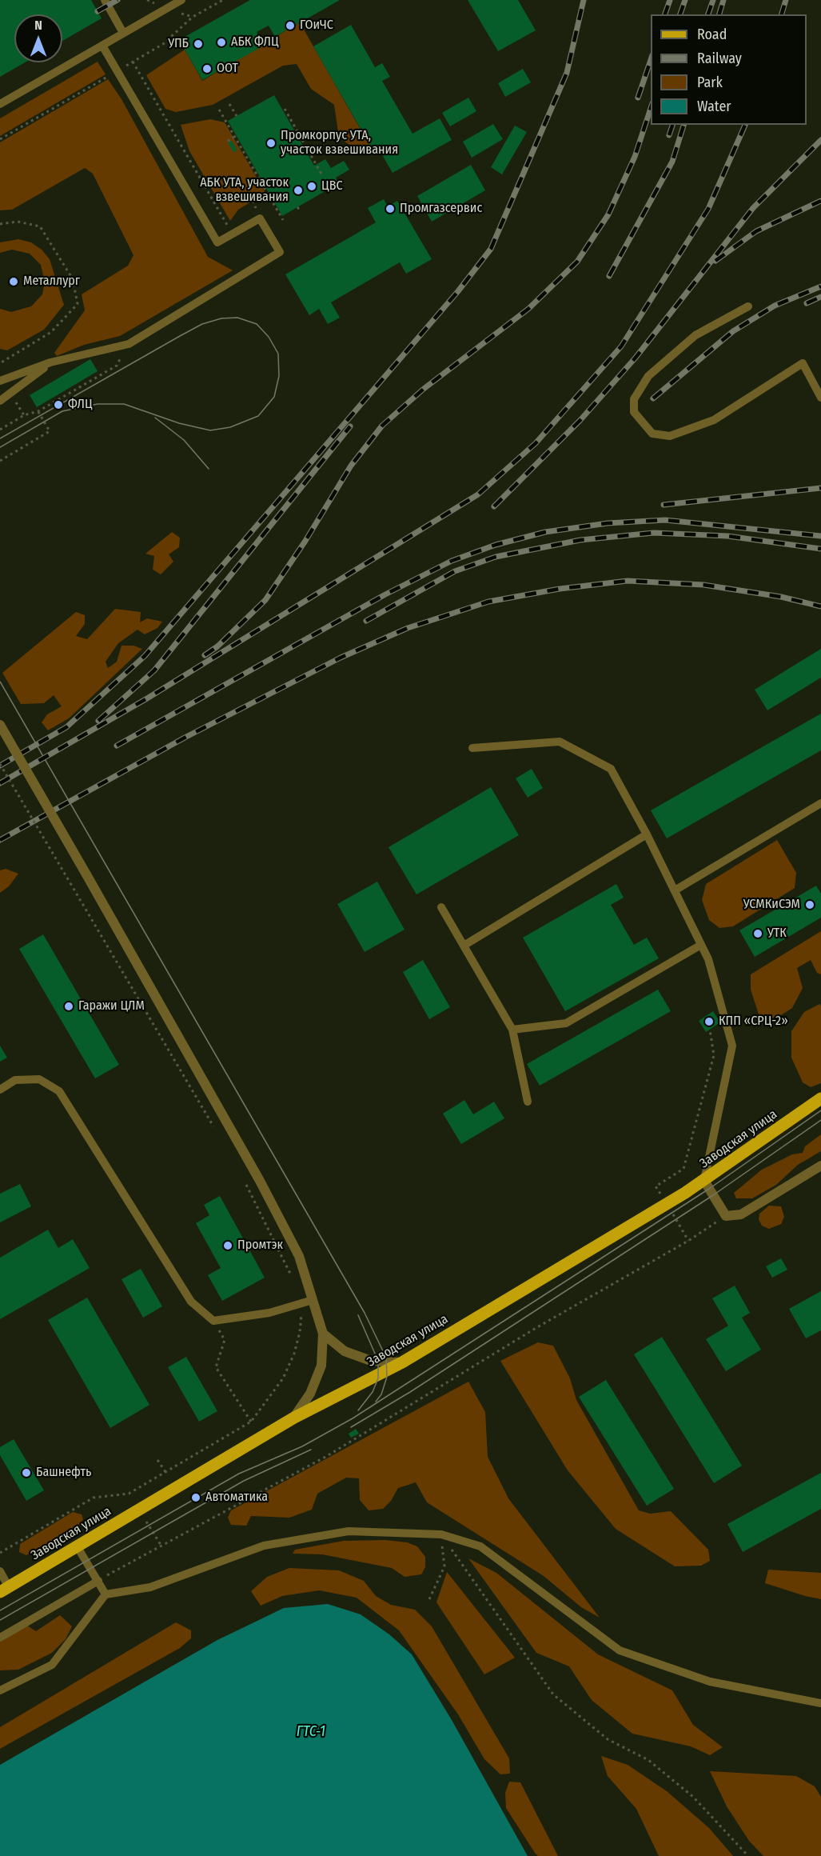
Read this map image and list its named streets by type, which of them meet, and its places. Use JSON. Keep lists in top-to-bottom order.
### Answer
{
  "streets": {
    "main road": ["Заводская улица"]
  },
  "water": ["ГТС-1"],
  "places": [
    "ГОиЧС",
    "АБК ФЛЦ",
    "УПБ",
    "ООТ",
    "Промкорпус УТА, участок взвешивания",
    "ЦВС",
    "АБК УТА, участок взвешивания",
    "Промгазсервис",
    "Металлург",
    "ФЛЦ",
    "УСМКиСЭМ",
    "УТК",
    "Гаражи ЦЛМ",
    "КПП «СРЦ-2»",
    "Промтэк",
    "Башнефть",
    "Автоматика"
  ],
  "legend": [
    "Road",
    "Railway",
    "Park",
    "Water"
  ],
  "north": "top"
}
